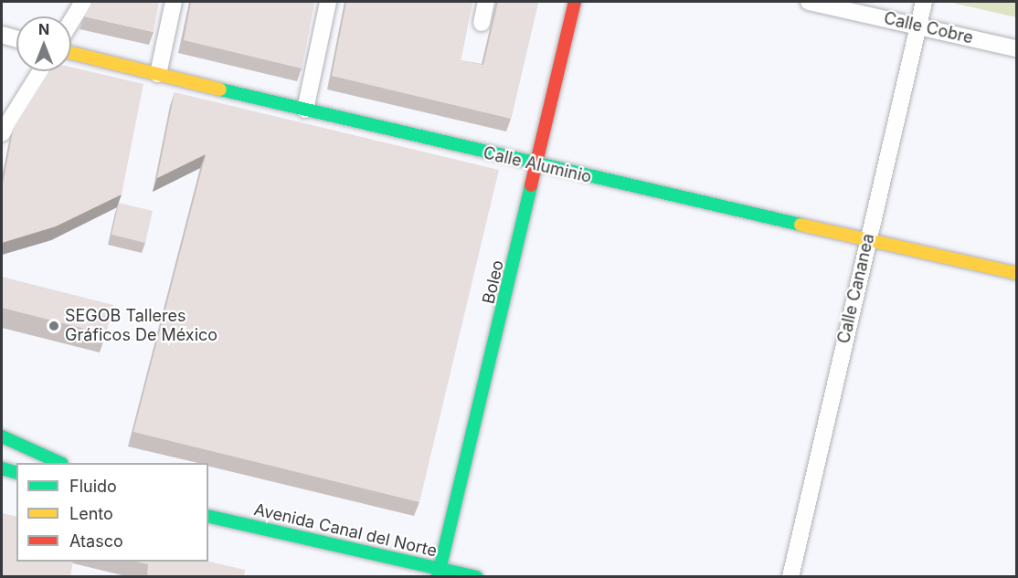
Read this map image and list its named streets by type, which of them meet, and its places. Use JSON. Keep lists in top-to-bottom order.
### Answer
{
  "streets": {
    "street": [
      "Calle Cobre",
      "Calle Aluminio",
      "Boleo",
      "Calle Cananea",
      "Avenida Canal del Norte"
    ]
  },
  "crossings": [
    ["Calle Cobre", "Calle Cananea"],
    ["Calle Aluminio", "Boleo"],
    ["Calle Aluminio", "Calle Cananea"],
    ["Boleo", "Avenida Canal del Norte"]
  ],
  "places": ["SEGOB Talleres Gráficos De México"],
  "legend": ["Fluido", "Lento", "Atasco"],
  "north": "top"
}
